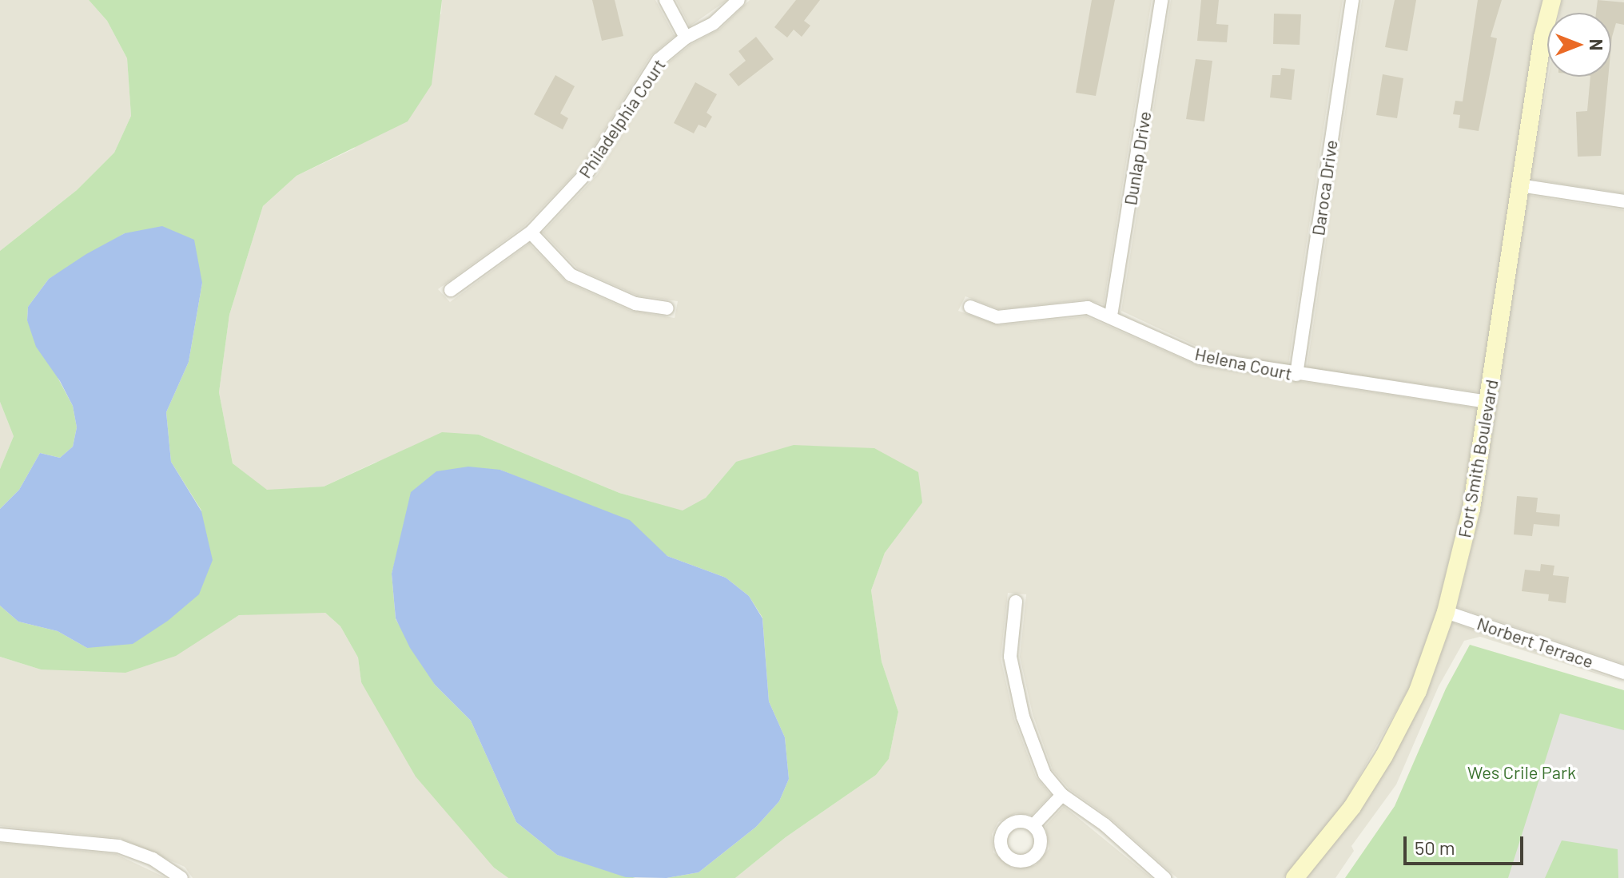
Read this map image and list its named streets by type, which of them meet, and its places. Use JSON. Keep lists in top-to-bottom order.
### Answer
{
  "streets": {
    "street": [
      "Philadelphia Court",
      "Dunlap Drive",
      "Daroca Drive",
      "Helena Court",
      "Fort Smith Boulevard",
      "Norbert Terrace"
    ]
  },
  "crossings": [
    ["Dunlap Drive", "Helena Court"],
    ["Daroca Drive", "Helena Court"],
    ["Helena Court", "Fort Smith Boulevard"],
    ["Fort Smith Boulevard", "Norbert Terrace"]
  ],
  "parks": ["Wes Crile Park"],
  "scale_bar": "50 m",
  "north": "right"
}
